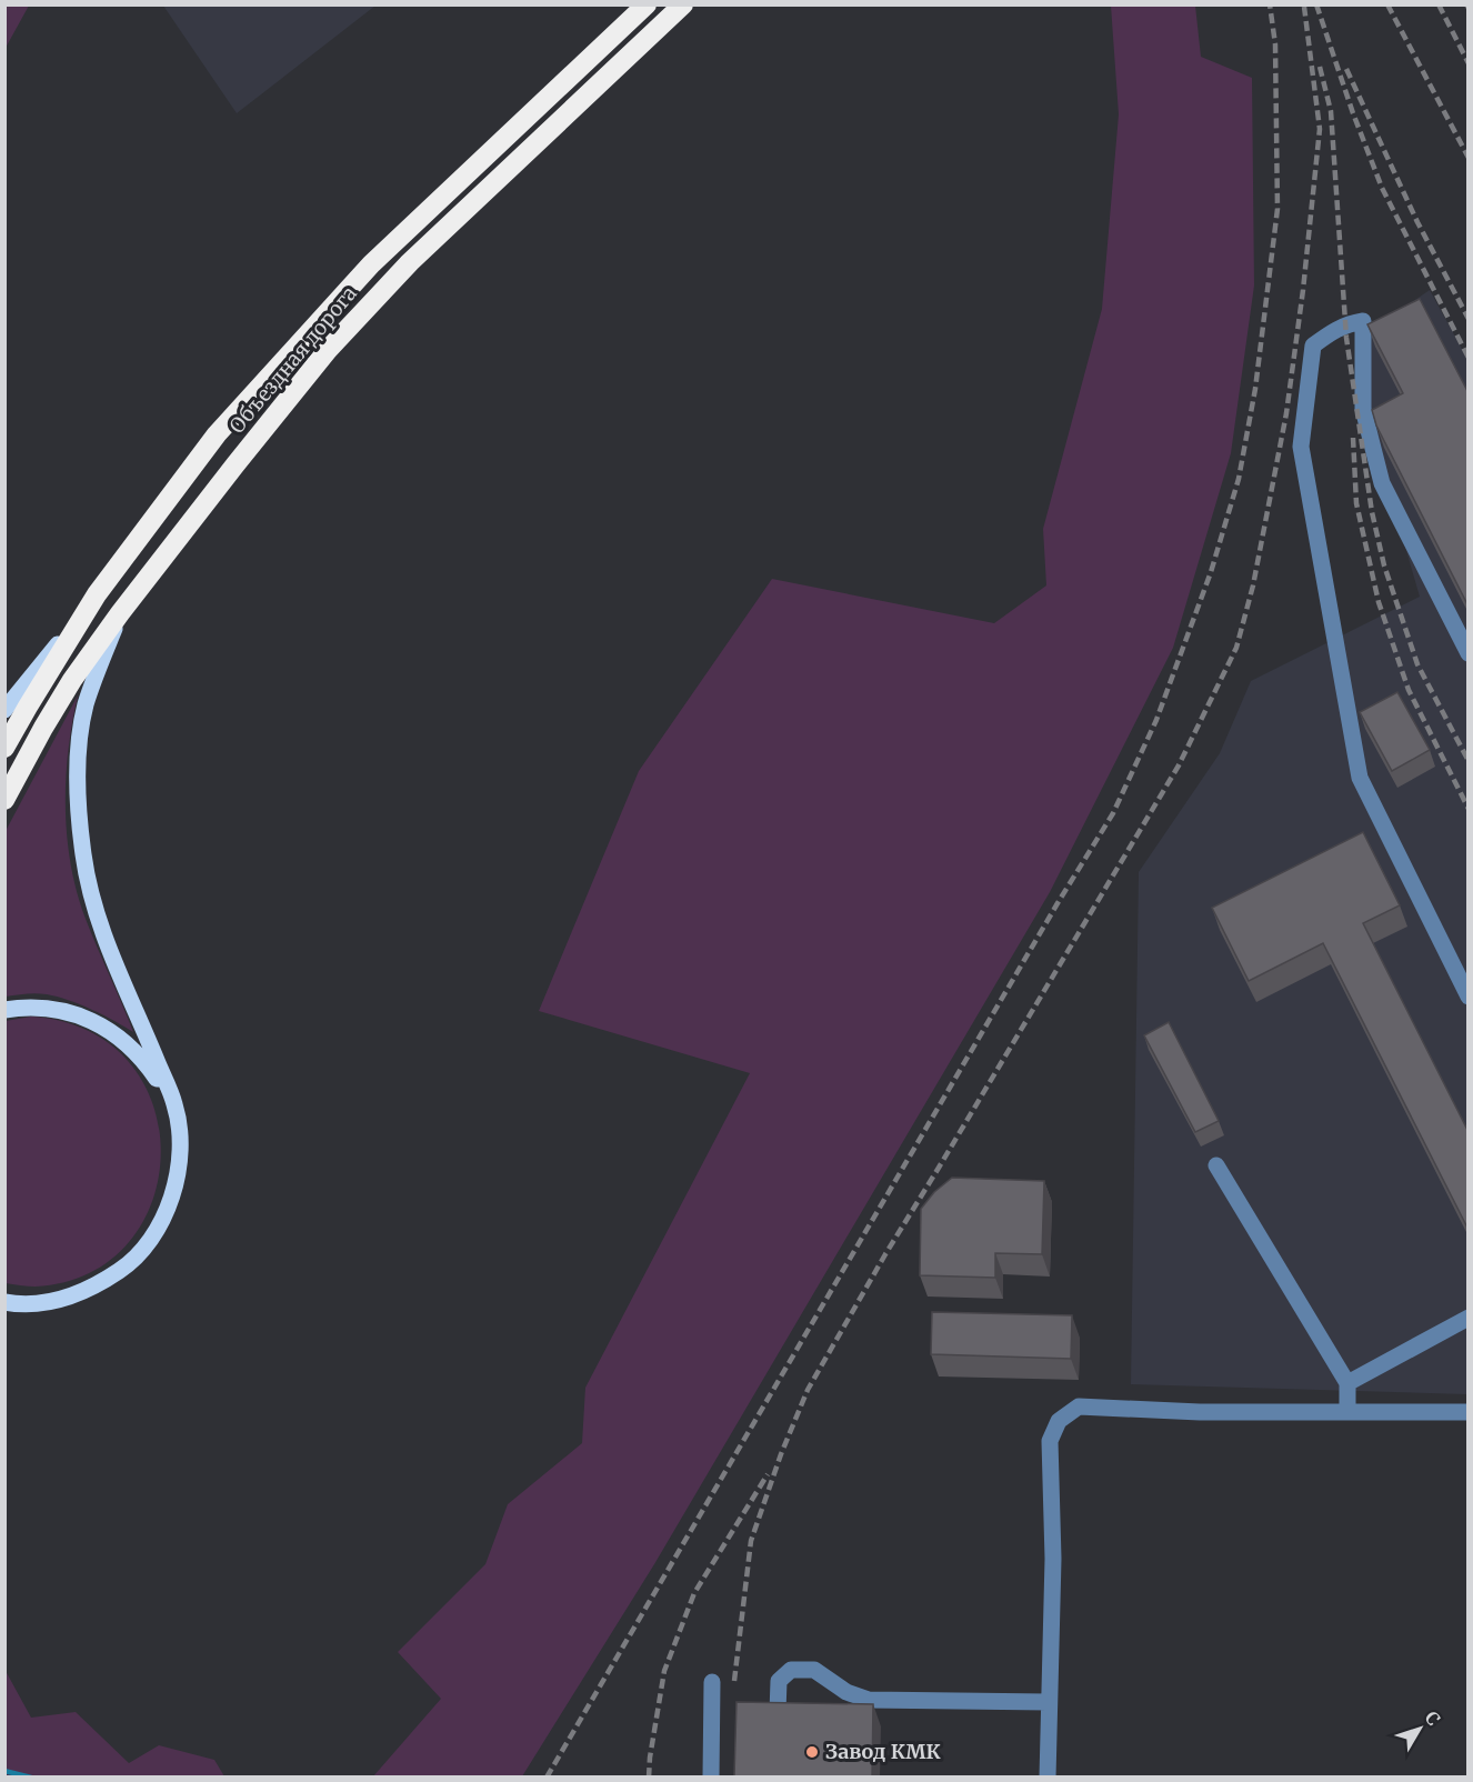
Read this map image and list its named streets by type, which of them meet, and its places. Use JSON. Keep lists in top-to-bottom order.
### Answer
{
  "streets": {
    "highway": ["Объездная дорога"]
  },
  "places": ["Завод КМК"],
  "north": "top right"
}
